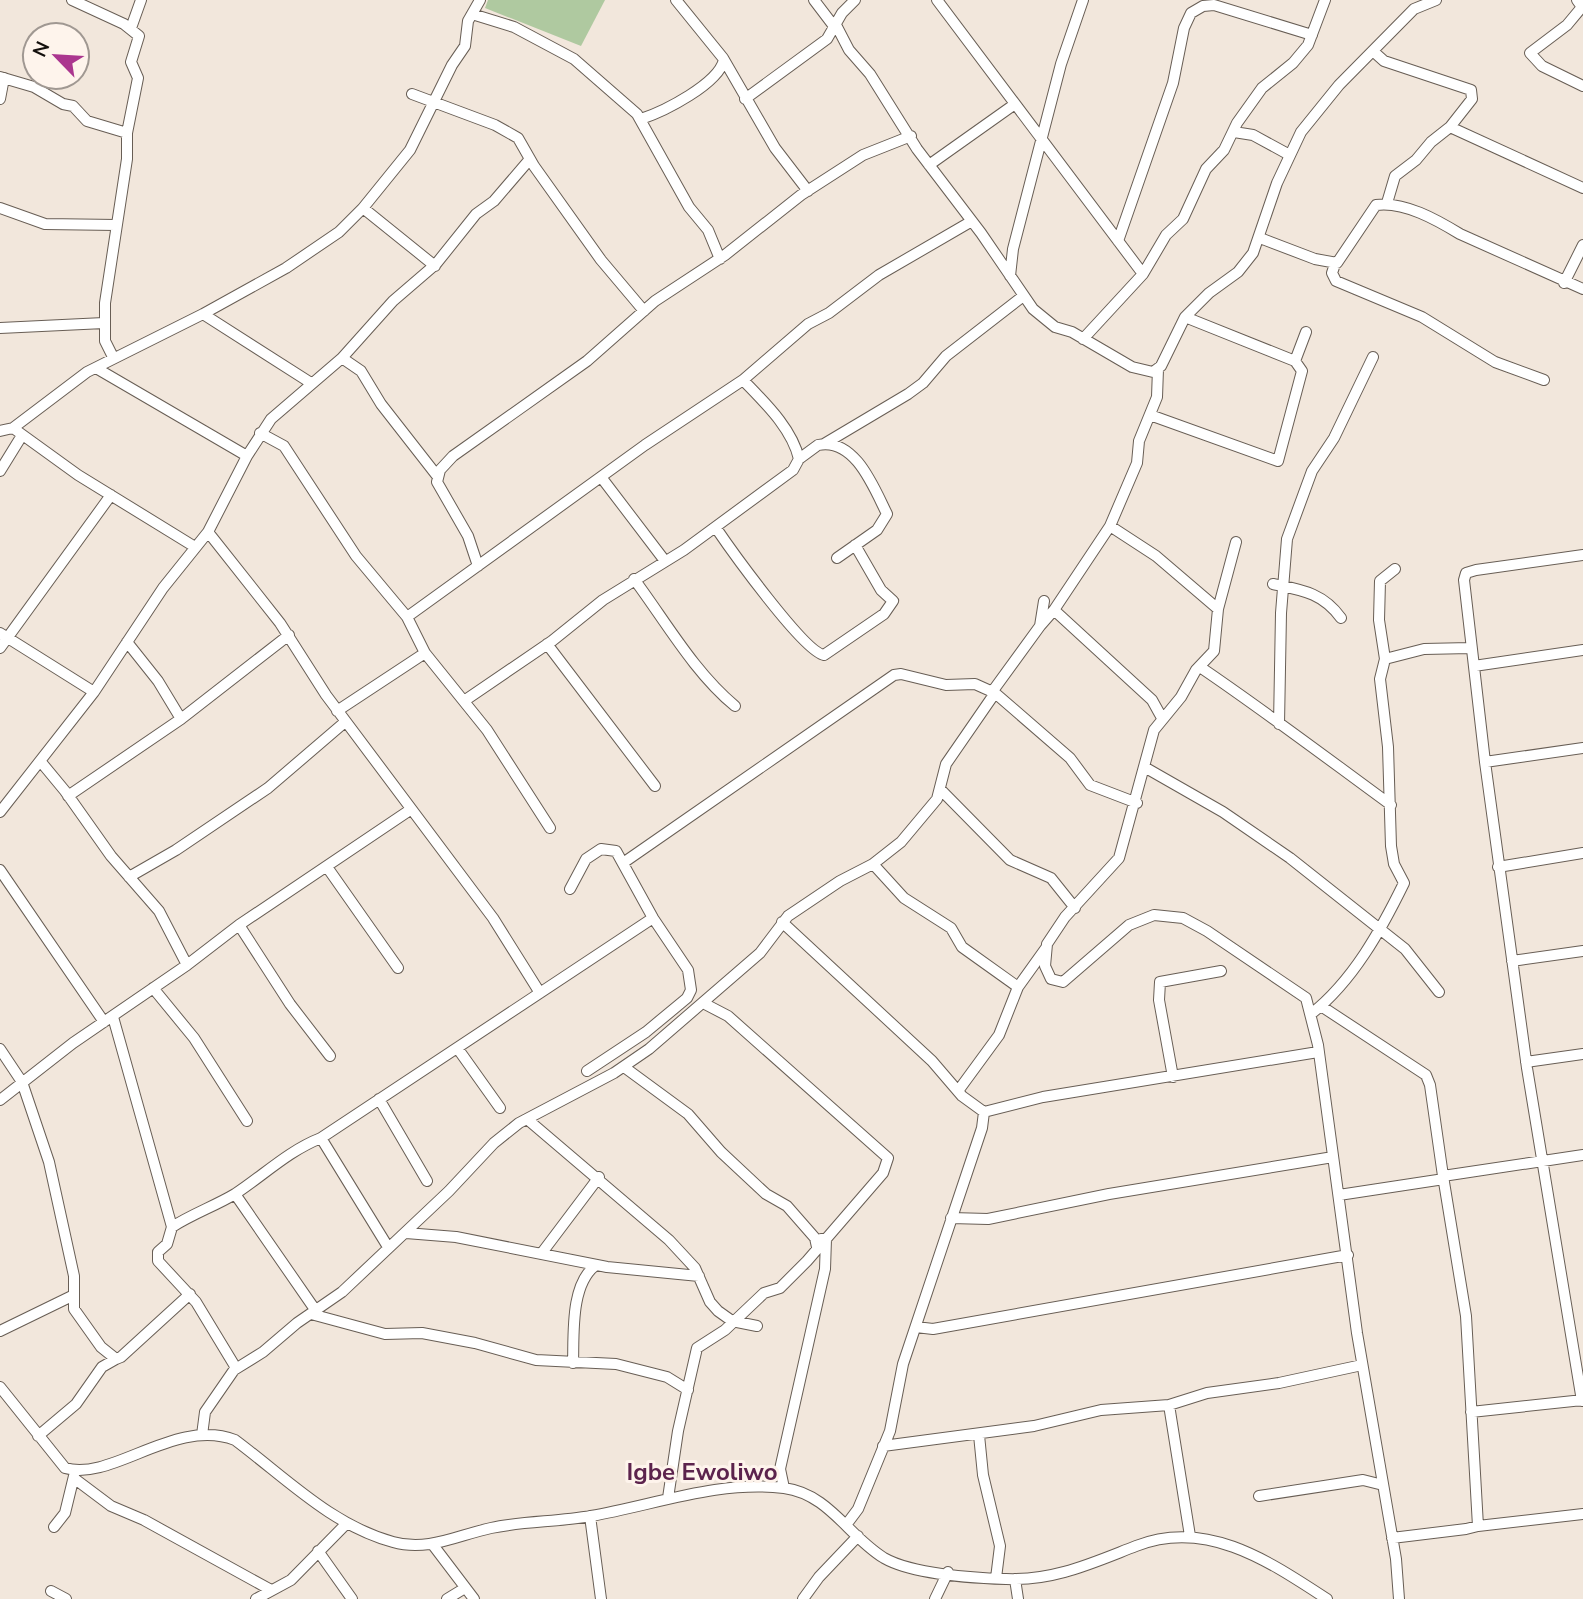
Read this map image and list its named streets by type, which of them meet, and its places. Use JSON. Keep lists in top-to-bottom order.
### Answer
{
  "districts": ["Igbe Ewoliwo"],
  "north": "top left"
}
